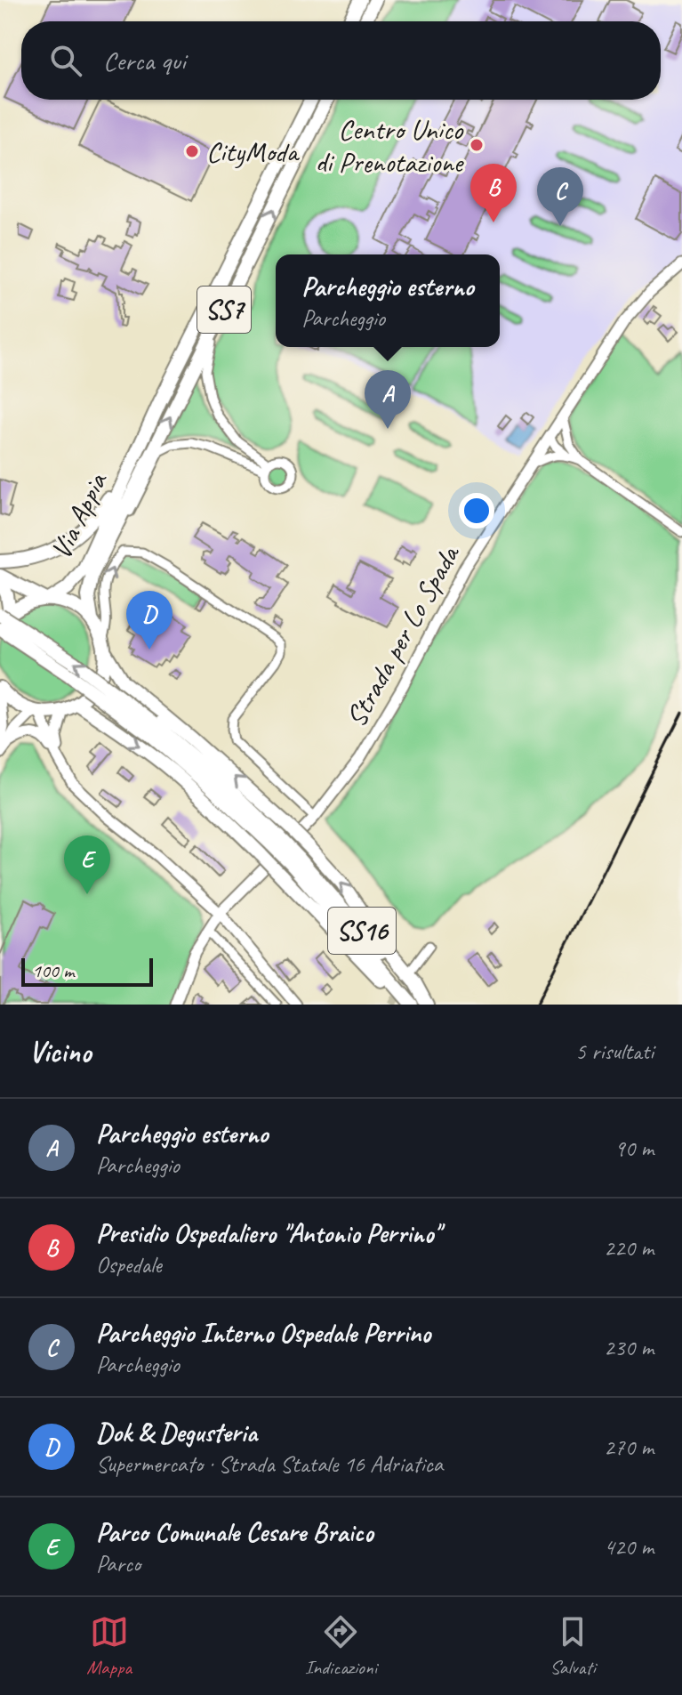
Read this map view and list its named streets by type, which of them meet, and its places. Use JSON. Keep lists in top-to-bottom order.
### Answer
{
  "streets": {
    "highway": ["SS7", "Via Appia", "SS16"],
    "street": ["Strada per Lo Spada"]
  },
  "crossings": [
    ["SS7", "Via Appia"],
    ["Via Appia", "SS16"]
  ],
  "places": ["Centro Unico di Prenotazione", "CityModa"],
  "scale_bar": "100 m",
  "page": {
    "search": "Cerca qui",
    "pins": [
      "B",
      "C",
      "A",
      "D",
      "E"
    ],
    "popup": ["Parcheggio esterno", "Parcheggio"],
    "scale": "100 m",
    "heading": ["Vicino", "5 risultati"],
    "list": [
      {
        "mark": "A",
        "name": "Parcheggio esterno",
        "note": "Parcheggio",
        "value": "90 m"
      },
      {
        "mark": "B",
        "name": "Presidio Ospedaliero \"Antonio Perrino\"",
        "note": "Ospedale",
        "value": "220 m"
      },
      {
        "mark": "C",
        "name": "Parcheggio Interno Ospedale Perrino",
        "note": "Parcheggio",
        "value": "230 m"
      },
      {
        "mark": "D",
        "name": "Dok & Degusteria",
        "note": "Supermercato · Strada Statale 16 Adriatica",
        "value": "270 m"
      },
      {
        "mark": "E",
        "name": "Parco Comunale Cesare Braico",
        "note": "Parco",
        "value": "420 m"
      }
    ],
    "nav": ["Mappa", "Indicazioni", "Salvati"]
  }
}
